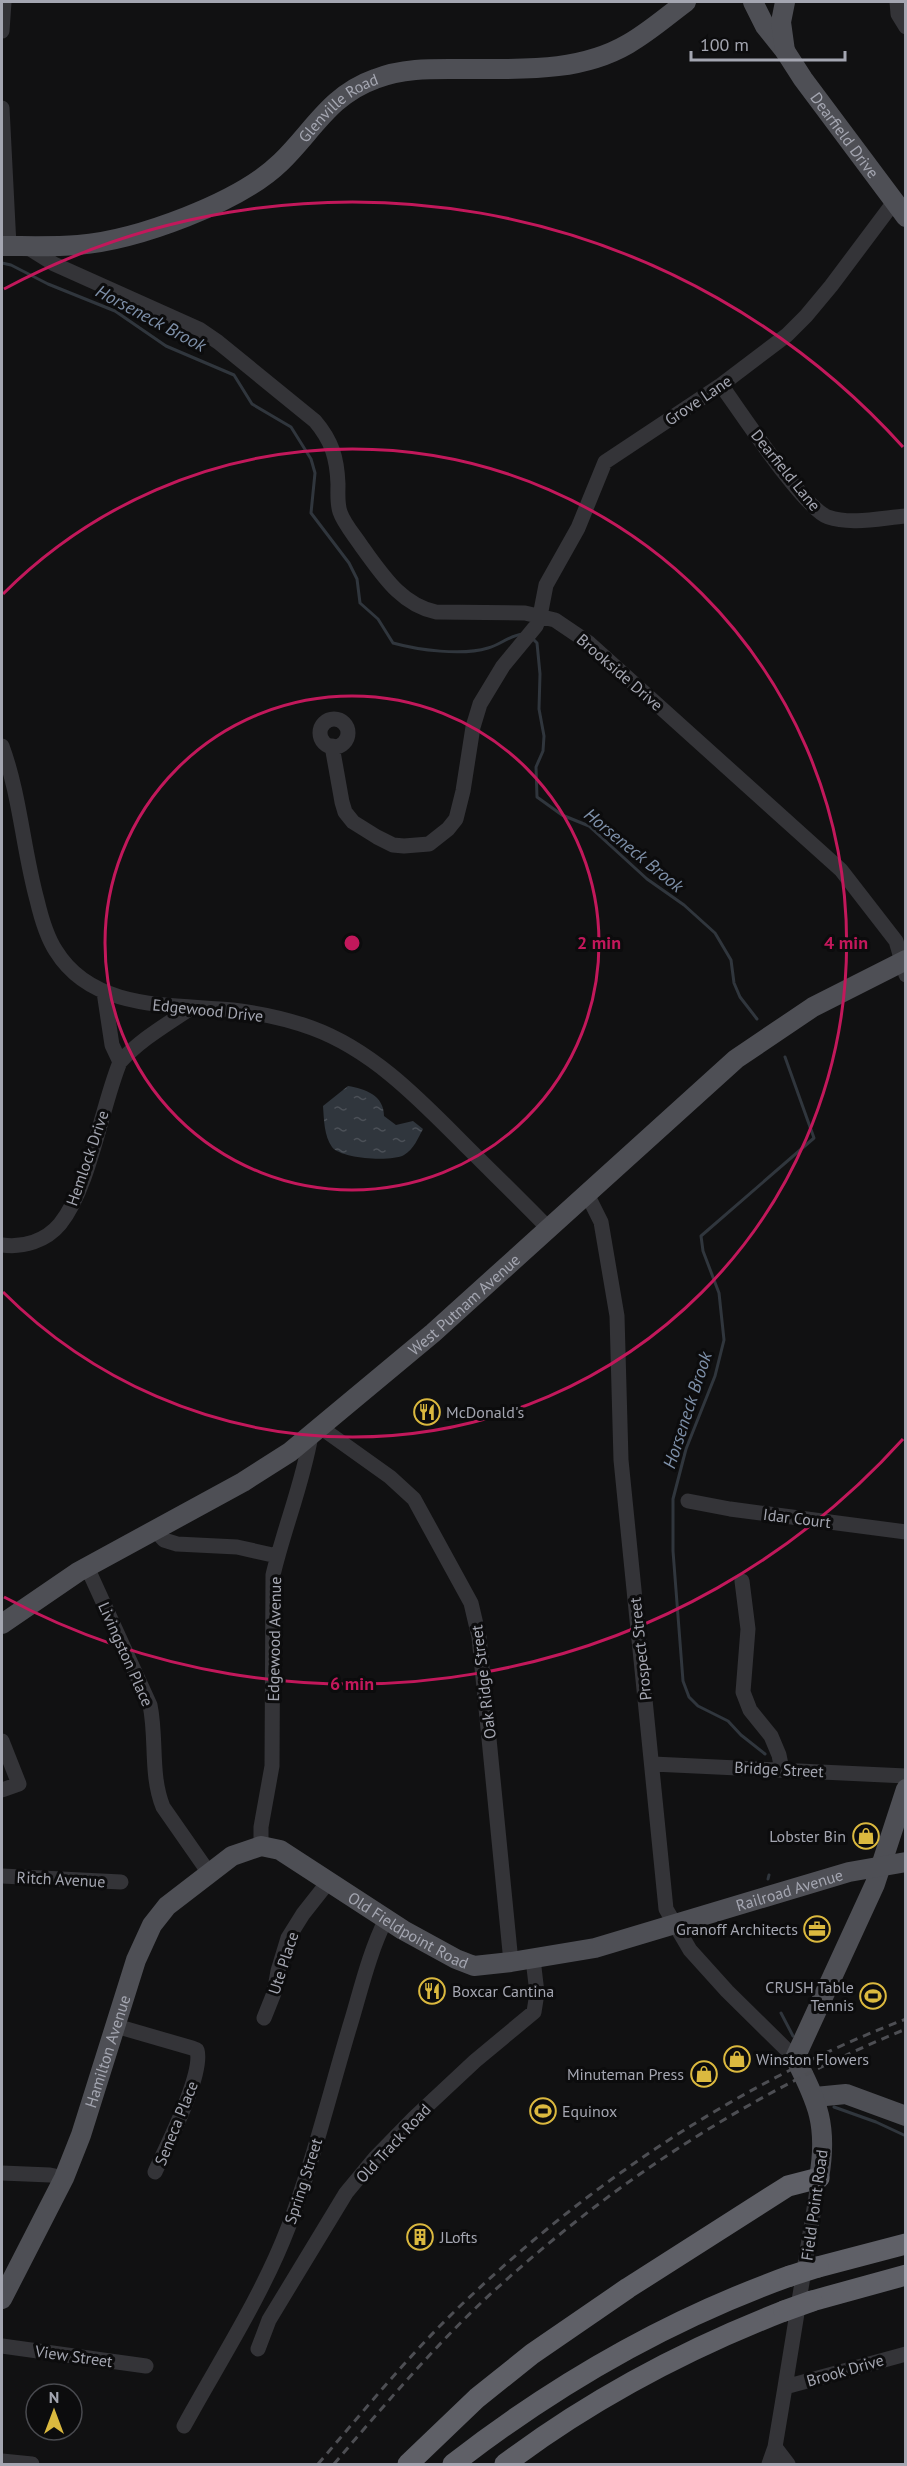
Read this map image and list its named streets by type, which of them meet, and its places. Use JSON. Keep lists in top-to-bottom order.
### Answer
{
  "streets": {
    "main road": [
      "Glenville Road",
      "Dearfield Drive",
      "West Putnam Avenue",
      "Railroad Avenue",
      "Old Fieldpoint Road",
      "Hamilton Avenue",
      "Field Point Road"
    ],
    "street": [
      "Grove Lane",
      "Dearfield Lane",
      "Brookside Drive",
      "Edgewood Drive",
      "Hemlock Drive",
      "Idar Court",
      "Edgewood Avenue",
      "Prospect Street",
      "Livingston Place",
      "Oak Ridge Street",
      "Bridge Street",
      "Ritch Avenue",
      "Ute Place",
      "Seneca Place",
      "Old Track Road",
      "Spring Street",
      "View Street",
      "Brook Drive"
    ]
  },
  "crossings": [
    ["Glenville Road", "Brookside Drive"],
    ["Dearfield Drive", "Grove Lane"],
    ["Grove Lane", "Dearfield Lane"],
    ["Grove Lane", "Brookside Drive"],
    ["Brookside Drive", "West Putnam Avenue"],
    ["Edgewood Drive", "Hemlock Drive"],
    ["Edgewood Drive", "West Putnam Avenue"],
    ["West Putnam Avenue", "Edgewood Avenue"],
    ["West Putnam Avenue", "Prospect Street"],
    ["West Putnam Avenue", "Livingston Place"],
    ["West Putnam Avenue", "Oak Ridge Street"],
    ["Edgewood Avenue", "Oak Ridge Street"],
    ["Edgewood Avenue", "Old Fieldpoint Road"],
    ["Edgewood Avenue", "Hamilton Avenue"],
    ["Prospect Street", "Bridge Street"],
    ["Prospect Street", "Railroad Avenue"],
    ["Prospect Street", "Old Fieldpoint Road"],
    ["Prospect Street", "Field Point Road"],
    ["Livingston Place", "Hamilton Avenue"],
    ["Oak Ridge Street", "Old Fieldpoint Road"],
    ["Railroad Avenue", "Old Fieldpoint Road"],
    ["Old Fieldpoint Road", "Ute Place"],
    ["Old Fieldpoint Road", "Hamilton Avenue"],
    ["Old Fieldpoint Road", "Old Track Road"],
    ["Old Fieldpoint Road", "Spring Street"],
    ["Hamilton Avenue", "Seneca Place"],
    ["Field Point Road", "Brook Drive"]
  ],
  "water": ["Horseneck Brook"],
  "places": {
    "restaurant": ["McDonald's", "Boxcar Cantina"],
    "shop": ["Lobster Bin", "Winston Flowers", "Minuteman Press"],
    "office": ["Granoff Architects"],
    "sports": ["CRUSH Table Tennis", "Equinox"],
    "building": ["JLofts"]
  },
  "scale_bar": "100 m",
  "north": "top",
  "rings": ["2 min", "4 min", "6 min"]
}
